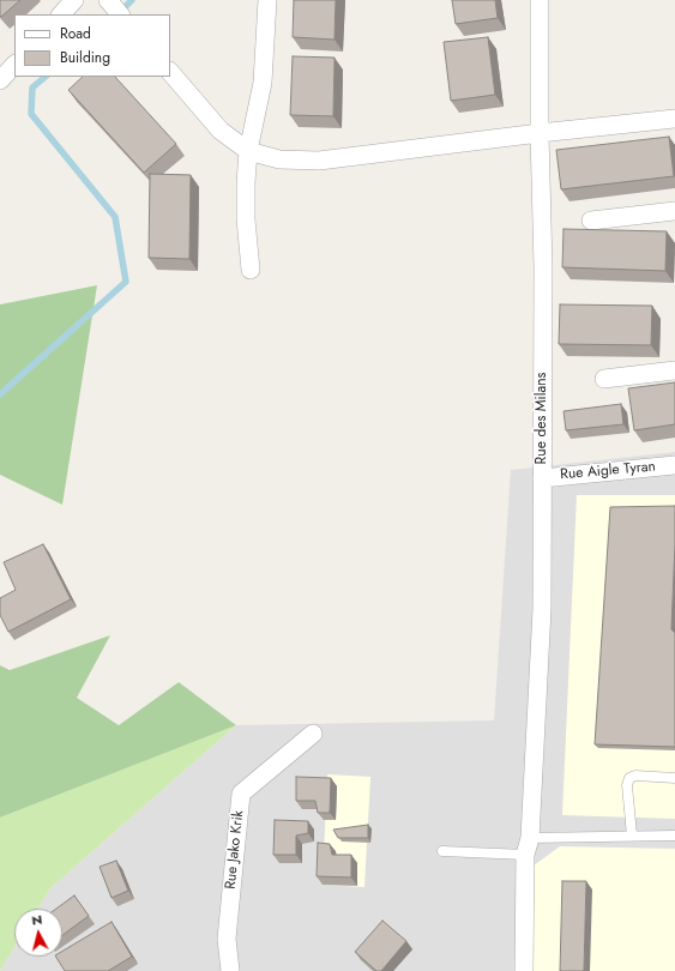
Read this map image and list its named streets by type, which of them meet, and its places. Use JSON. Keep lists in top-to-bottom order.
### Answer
{
  "streets": {
    "street": ["Rue des Milans", "Rue Aigle Tyran", "Rue Jako Krik"]
  },
  "crossings": [
    ["Rue des Milans", "Rue Aigle Tyran"]
  ],
  "legend": ["Road", "Building"],
  "north": "top"
}
